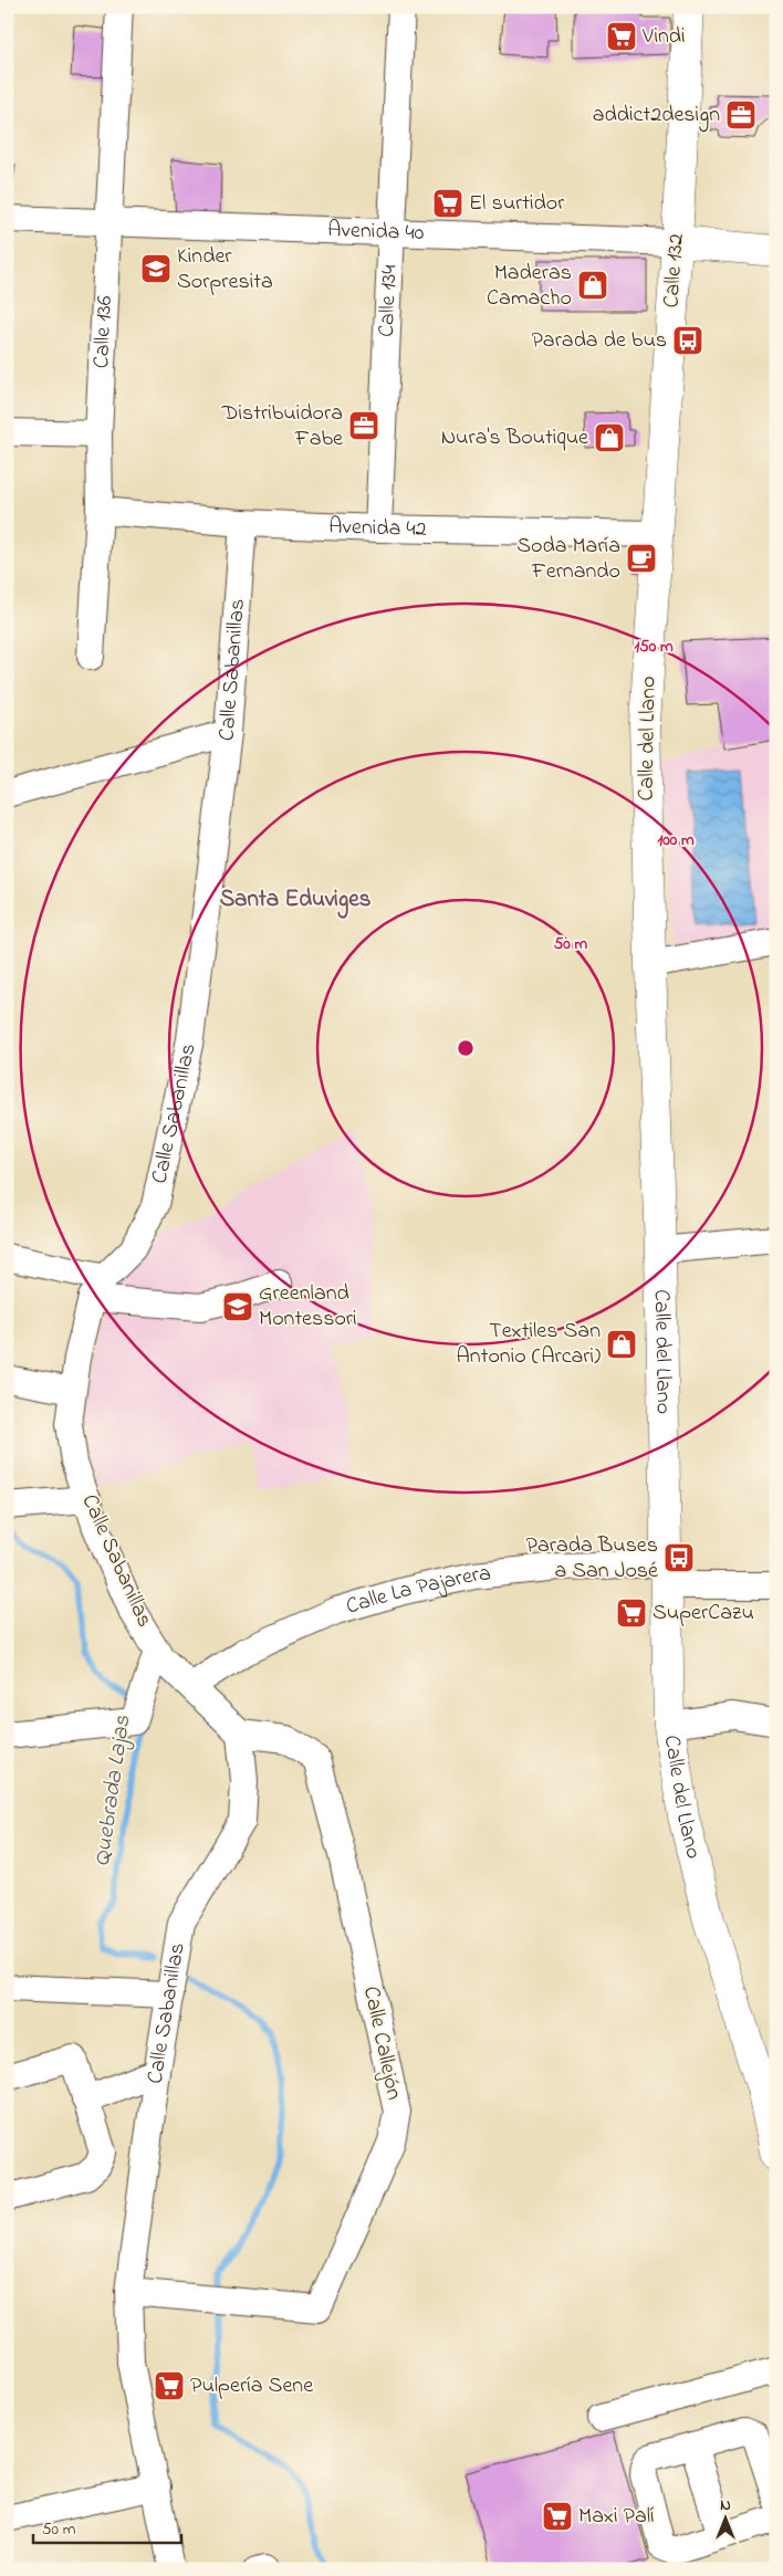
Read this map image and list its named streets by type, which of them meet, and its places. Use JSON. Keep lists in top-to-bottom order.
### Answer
{
  "streets": {
    "main road": ["Avenida 40", "Calle 132", "Calle del Llano"],
    "street": [
      "Calle 134",
      "Calle 136",
      "Avenida 42",
      "Calle Sabanillas",
      "Calle La Pajarera",
      "Calle Callejón"
    ]
  },
  "crossings": [
    ["Avenida 40", "Calle 132"],
    ["Avenida 40", "Calle 134"],
    ["Avenida 40", "Calle 136"],
    ["Calle 132", "Avenida 42"],
    ["Calle 132", "Calle del Llano"],
    ["Calle 134", "Avenida 42"],
    ["Calle 136", "Avenida 42"],
    ["Avenida 42", "Calle Sabanillas"],
    ["Avenida 42", "Calle del Llano"],
    ["Calle Sabanillas", "Calle La Pajarera"],
    ["Calle Sabanillas", "Calle Callejón"],
    ["Calle del Llano", "Calle La Pajarera"]
  ],
  "districts": ["Santa Eduviges"],
  "water": ["Quebrada Lajas"],
  "places": {
    "supermarket": [
      "Vindi",
      "El surtidor",
      "SuperCazu",
      "Pulpería Sene",
      "Maxi Palí"
    ],
    "office": ["addict2design", "Distribuidora Fabe"],
    "school or university": ["Kinder Sorpresita", "Greenland Montessori"],
    "shop": ["Maderas Camacho", "Nura's Boutique", "Textiles San Antonio (Arcari)"],
    "bus stop": ["Parada de bus", "Parada Buses a San José"],
    "cafe": ["Soda María Fernando"]
  },
  "scale_bar": "50 m",
  "north": "top",
  "rings": ["150 m", "100 m", "50 m"]
}
